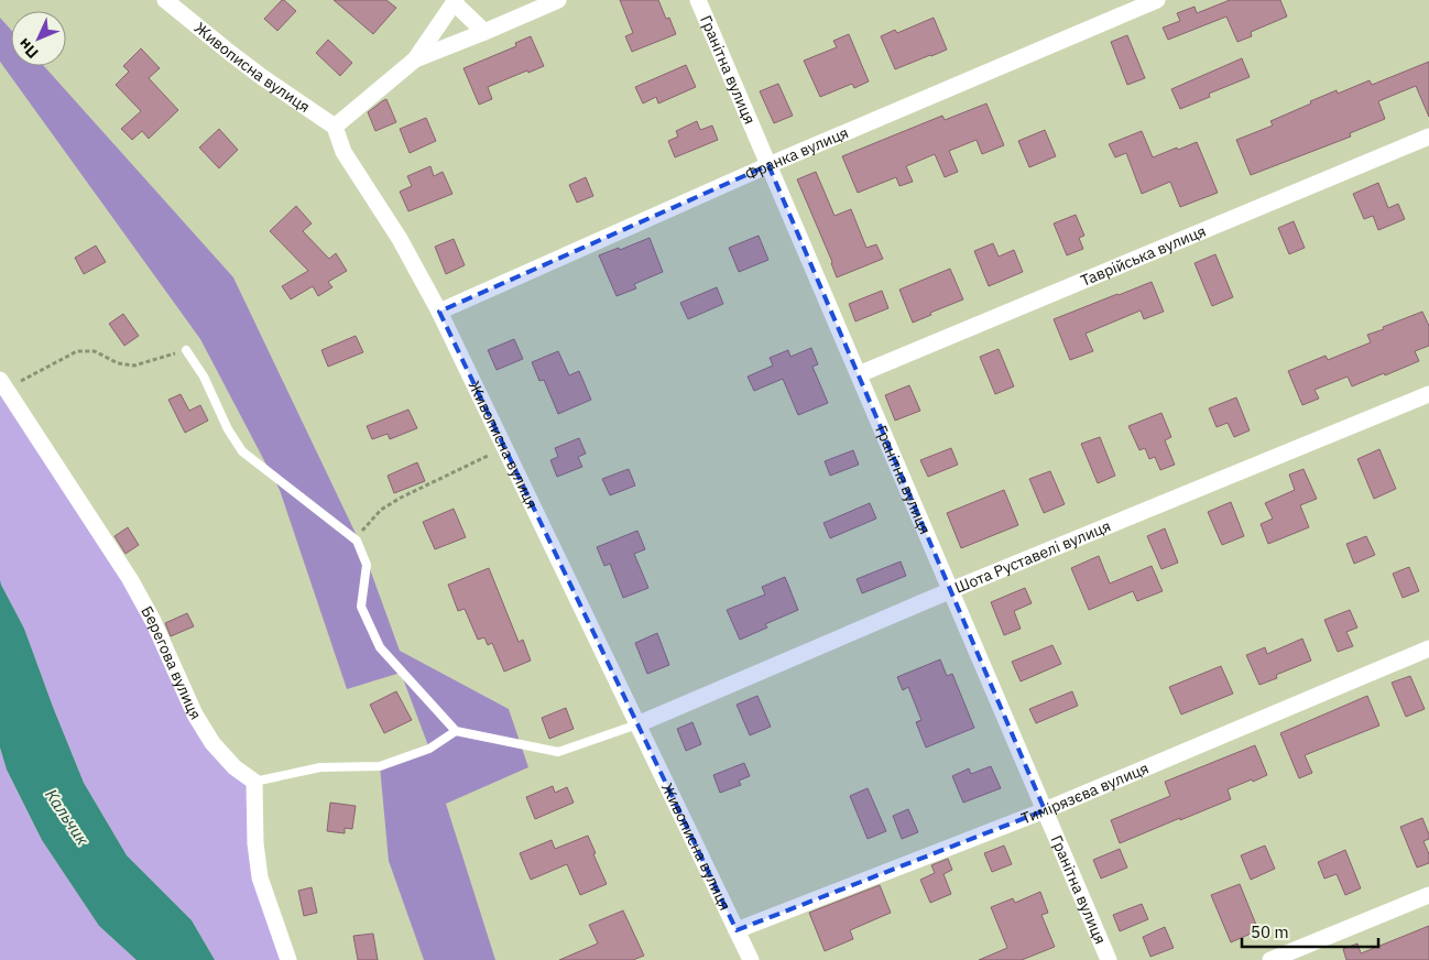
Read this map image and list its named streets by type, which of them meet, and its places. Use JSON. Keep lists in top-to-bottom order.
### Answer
{
  "streets": {
    "street": [
      "Живописна вулиця",
      "Гранітна вулиця",
      "Франка вулиця",
      "Таврійська вулиця",
      "Шота Руставелі вулиця",
      "Берегова вулиця",
      "Тимірязєва вулиця"
    ]
  },
  "crossings": [
    ["Живописна вулиця", "Франка вулиця"],
    ["Живописна вулиця", "Шота Руставелі вулиця"],
    ["Живописна вулиця", "Тимірязєва вулиця"],
    ["Гранітна вулиця", "Франка вулиця"],
    ["Гранітна вулиця", "Таврійська вулиця"],
    ["Гранітна вулиця", "Шота Руставелі вулиця"],
    ["Гранітна вулиця", "Тимірязєва вулиця"]
  ],
  "water": ["Кальчик"],
  "scale_bar": "50 m",
  "north": "bottom left"
}
